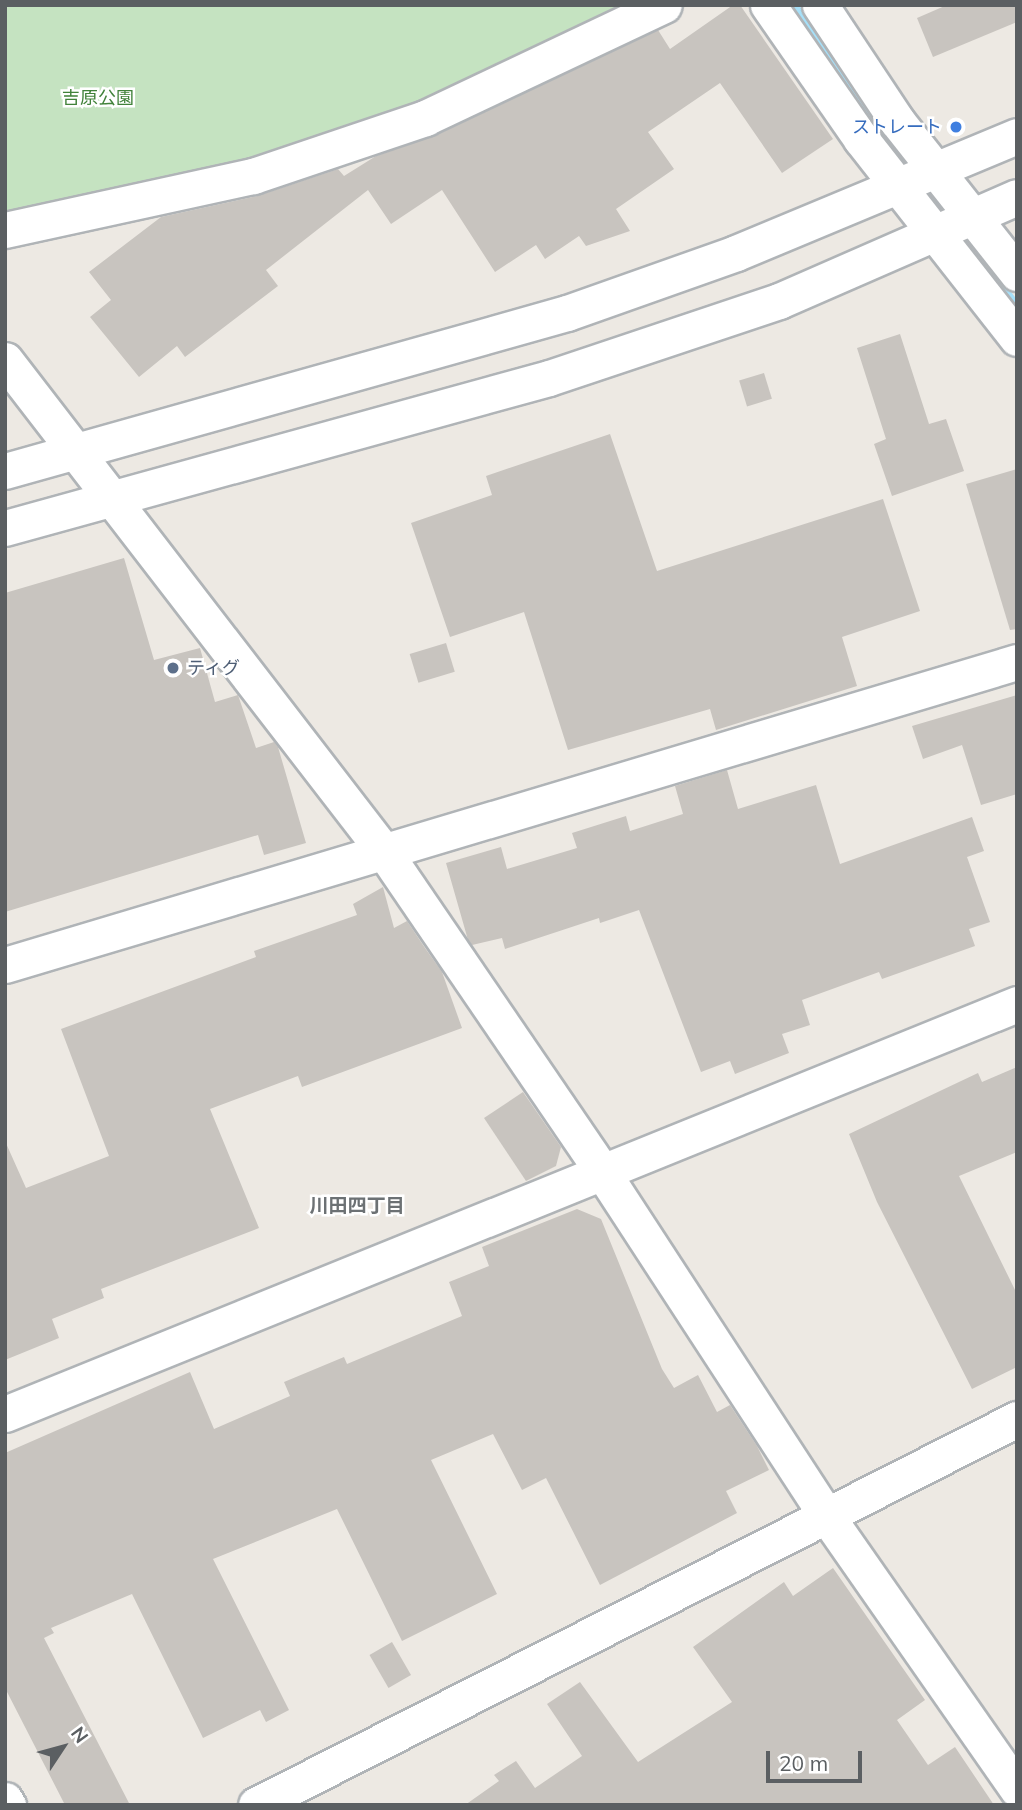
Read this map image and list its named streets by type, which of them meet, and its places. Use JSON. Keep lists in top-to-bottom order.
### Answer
{
  "districts": ["川田四丁目"],
  "parks": ["吉原公園"],
  "places": ["ストレート", "ティグ"],
  "scale_bar": "20 m",
  "north": "top right"
}
